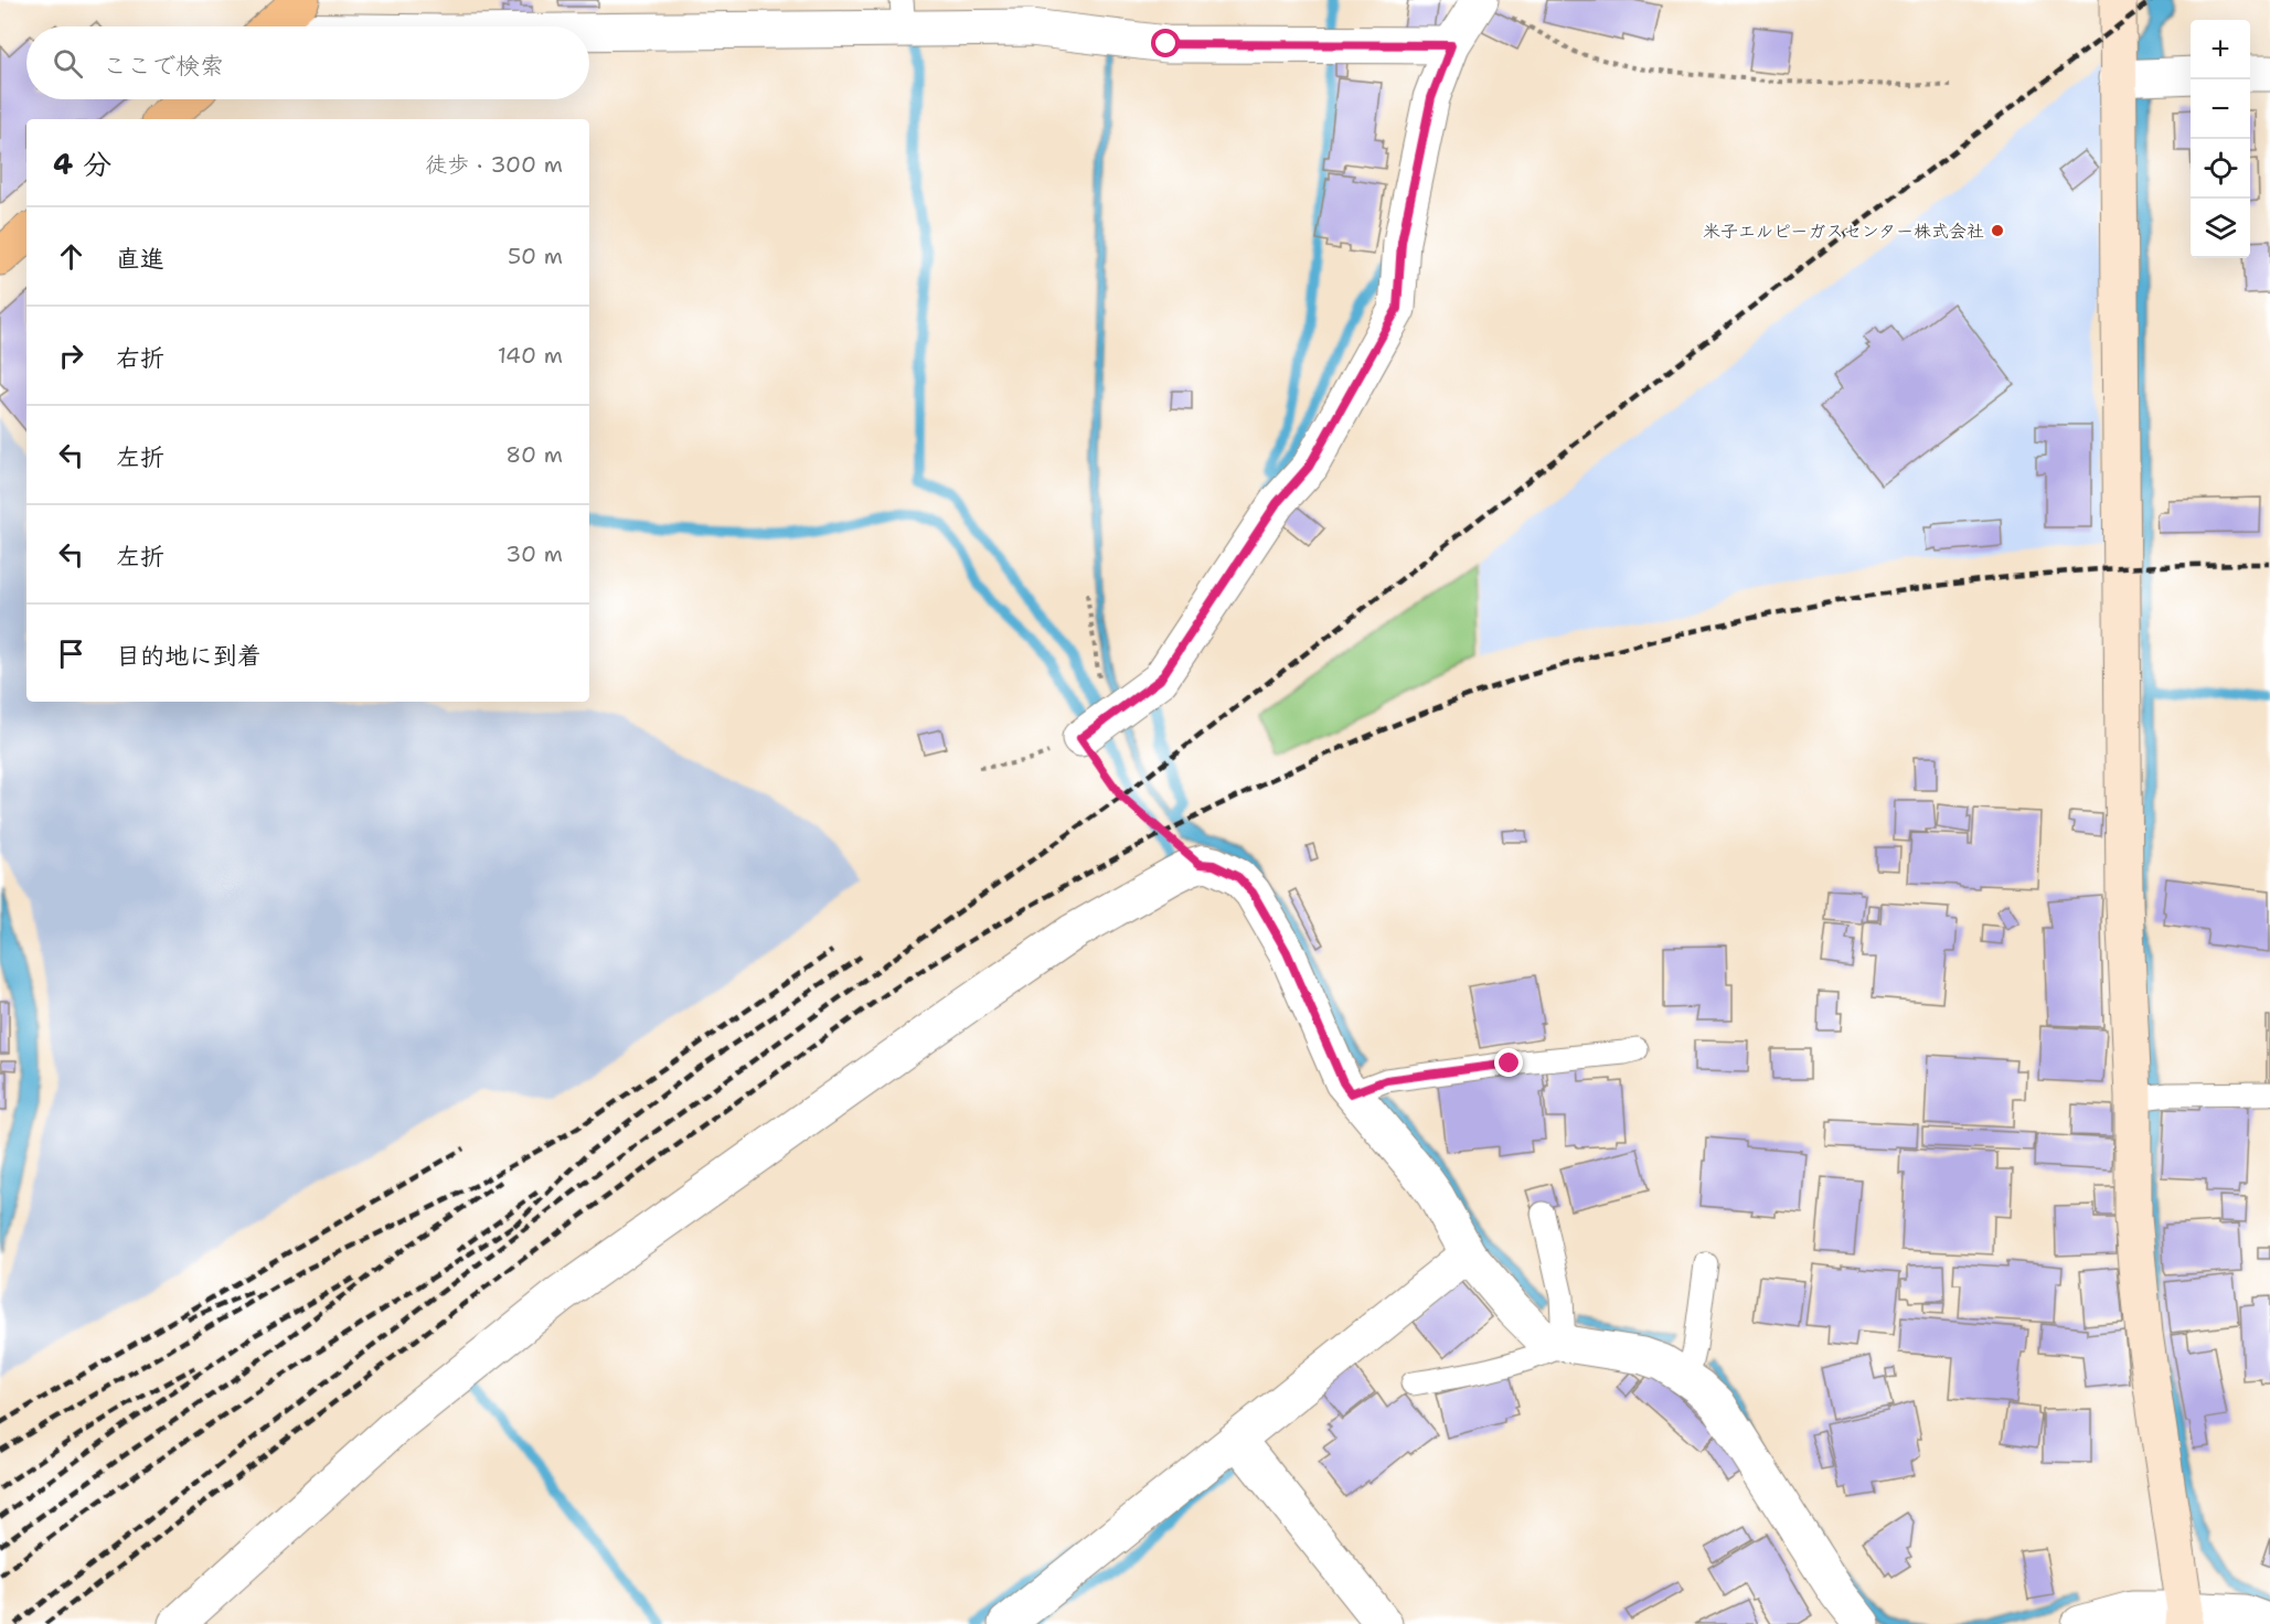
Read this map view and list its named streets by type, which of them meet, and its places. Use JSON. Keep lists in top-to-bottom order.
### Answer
{
  "places": ["米子エルピーガスセンター株式会社"],
  "page": {
    "map_buttons": ["+", "−"],
    "search": "ここで検索",
    "heading": ["4 分", "徒歩 · 300 m"],
    "list": [
      ["直進", "50 m"],
      ["右折", "140 m"],
      ["左折", "80 m"],
      ["左折", "30 m"],
      "目的地に到着"
    ]
  }
}
